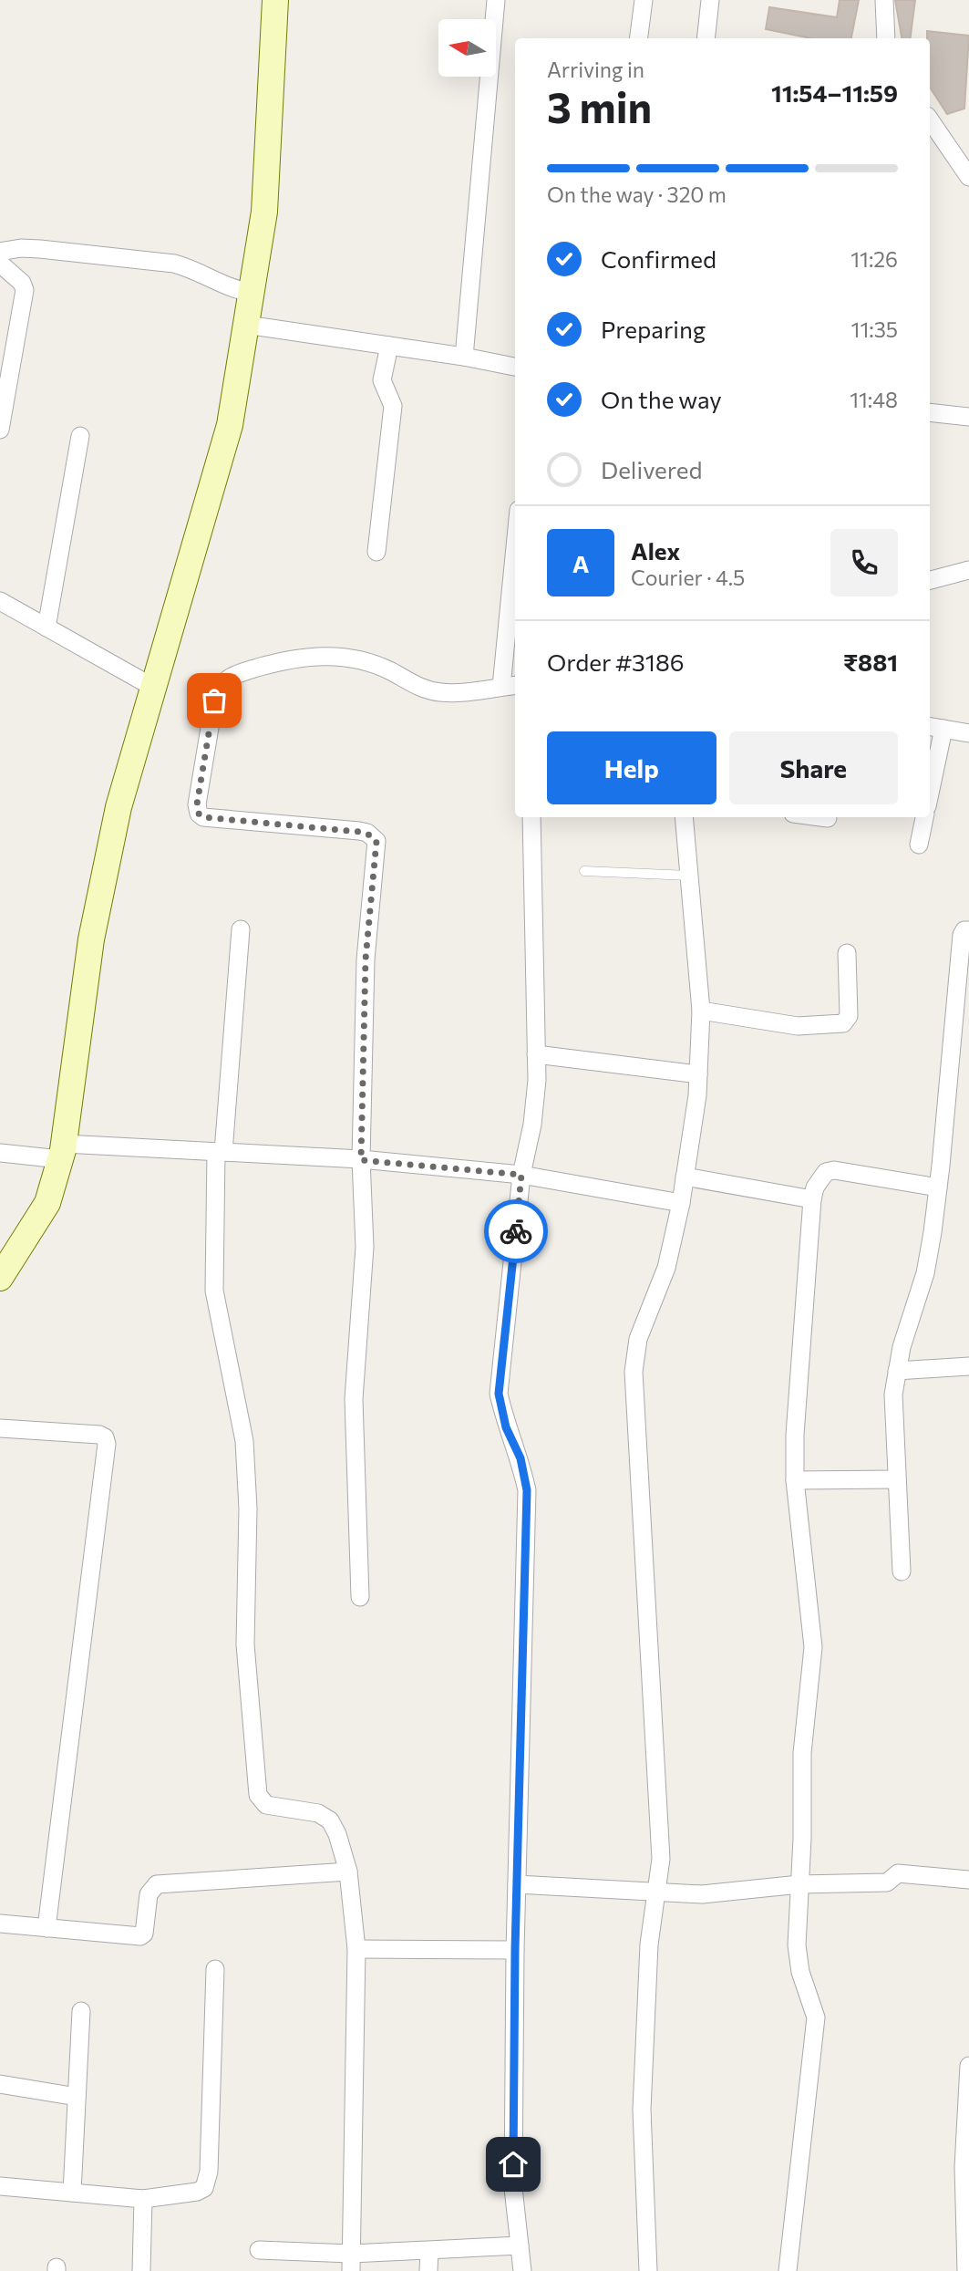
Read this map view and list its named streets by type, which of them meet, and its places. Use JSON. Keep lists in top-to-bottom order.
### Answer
{
  "north": "left",
  "page": {
    "heading": ["3 min", "Arriving in", "11:54–11:59"],
    "panel": [
      "Alex",
      "Courier · 4.5",
      "Order #3186",
      "₹881"
    ],
    "bar": "On the way · 320 m",
    "list": [
      ["Confirmed", "11:26"],
      ["Preparing", "11:35"],
      ["On the way", "11:48"],
      "Delivered"
    ],
    "round": "A",
    "buttons": ["Help", "Share"]
  }
}
